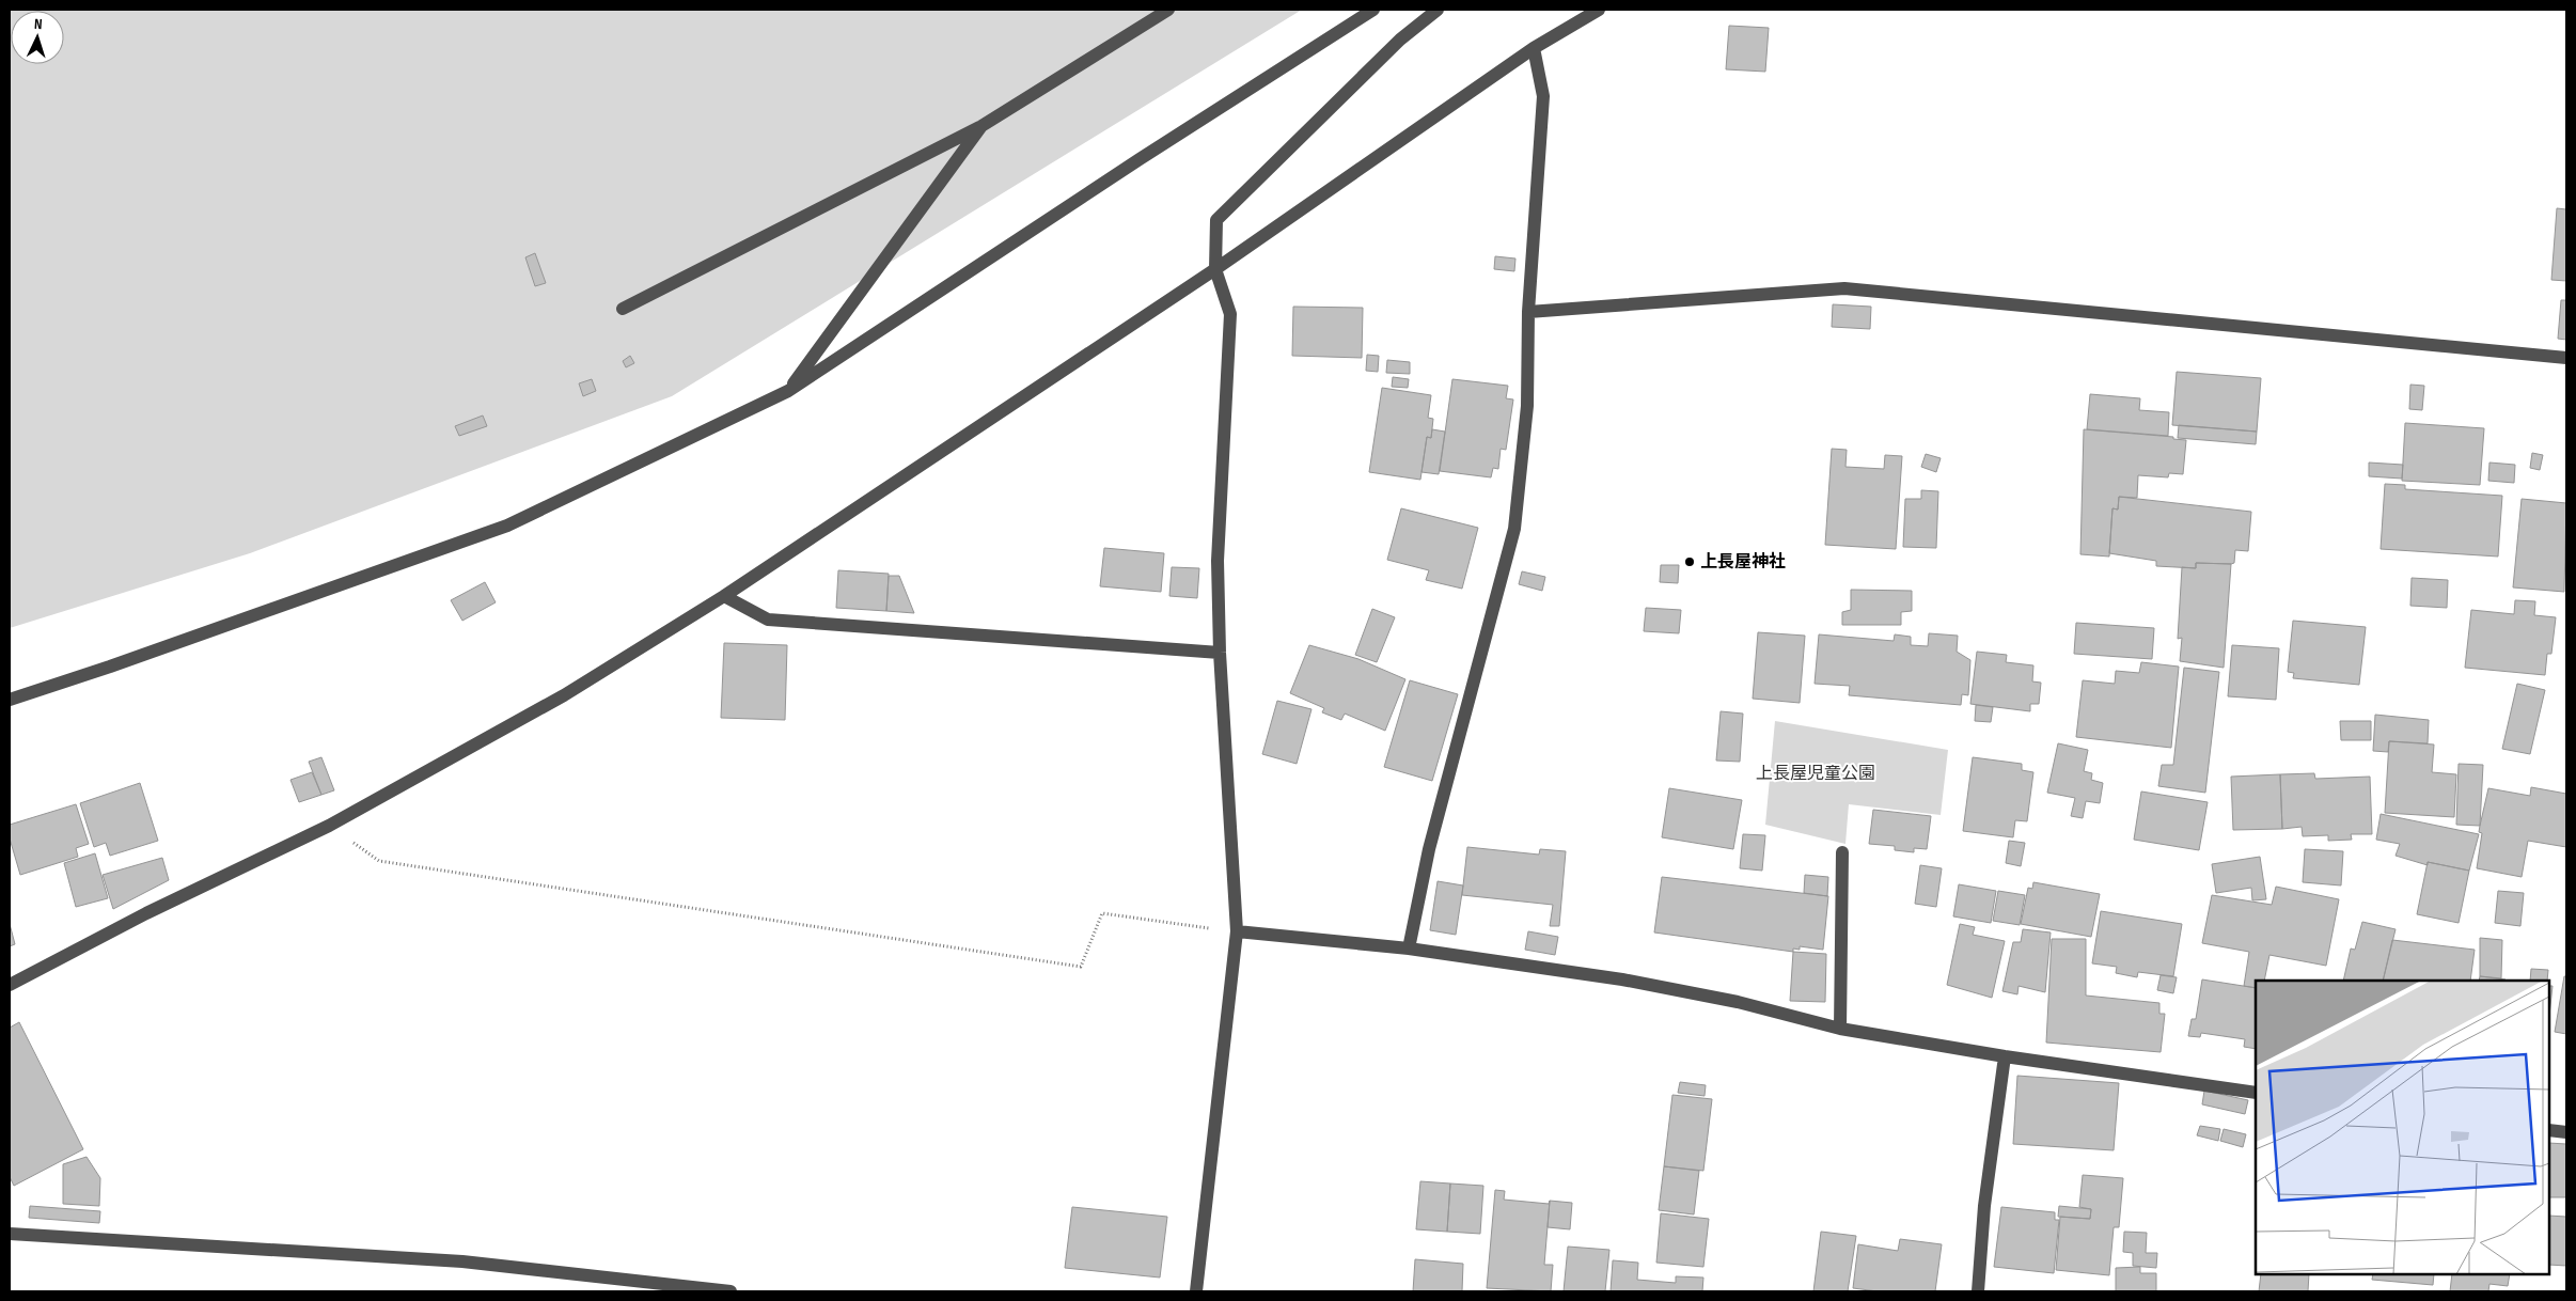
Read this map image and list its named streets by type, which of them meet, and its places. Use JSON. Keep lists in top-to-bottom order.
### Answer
{
  "parks": ["上長屋児童公園"],
  "places": ["上長屋神社"],
  "north": "top"
}
